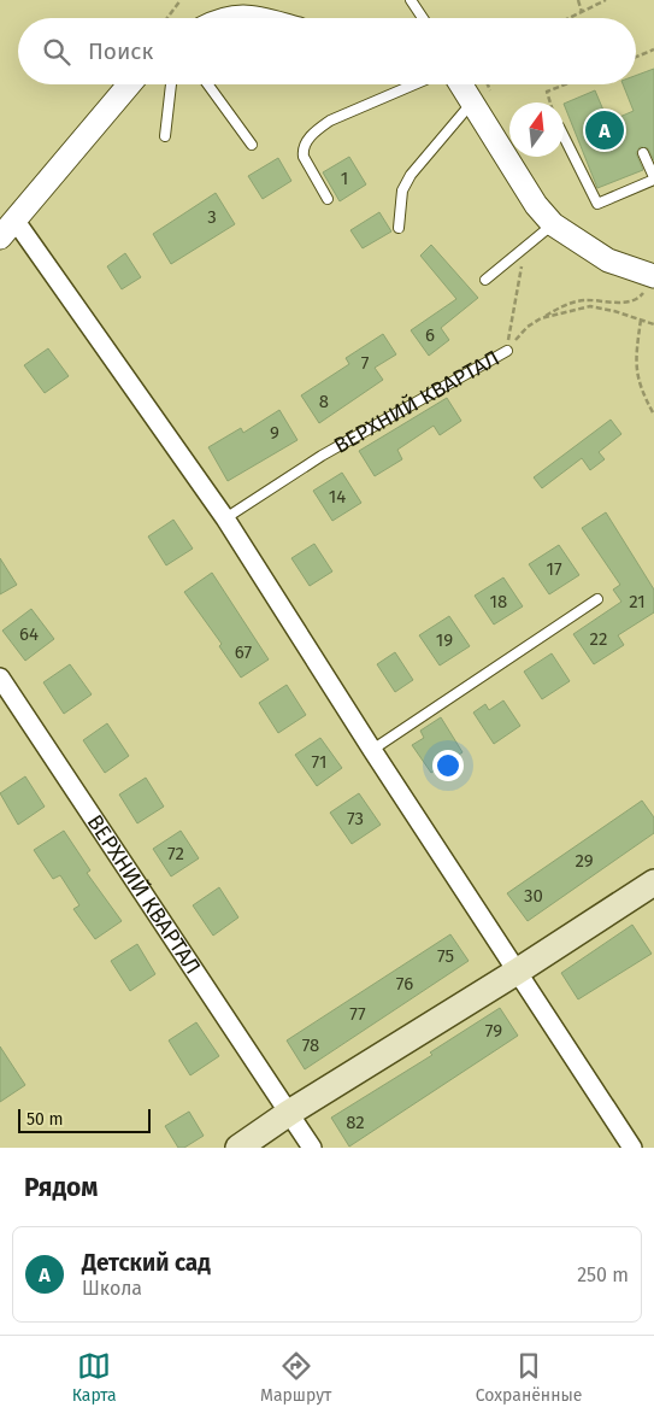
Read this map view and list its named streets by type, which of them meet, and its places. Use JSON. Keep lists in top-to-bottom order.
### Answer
{
  "streets": {
    "street": ["ВЕРХНИЙ КВАРТАЛ"]
  },
  "house_numbers": [
    "1",
    "3",
    "6",
    "7",
    "8",
    "9",
    "14",
    "17",
    "18",
    "21",
    "64",
    "22",
    "19",
    "67",
    "71",
    "73",
    "72",
    "29",
    "30",
    "75",
    "76",
    "77",
    "79",
    "78",
    "82"
  ],
  "scale_bar": "50 m",
  "north": "top",
  "page": {
    "search": "Поиск",
    "pins": "A",
    "scale": "50 m",
    "heading": "Рядом",
    "list": [
      {
        "mark": "A",
        "name": "Детский сад",
        "note": "Школа",
        "value": "250 m"
      }
    ],
    "nav": ["Карта", "Маршрут", "Сохранённые"]
  }
}
